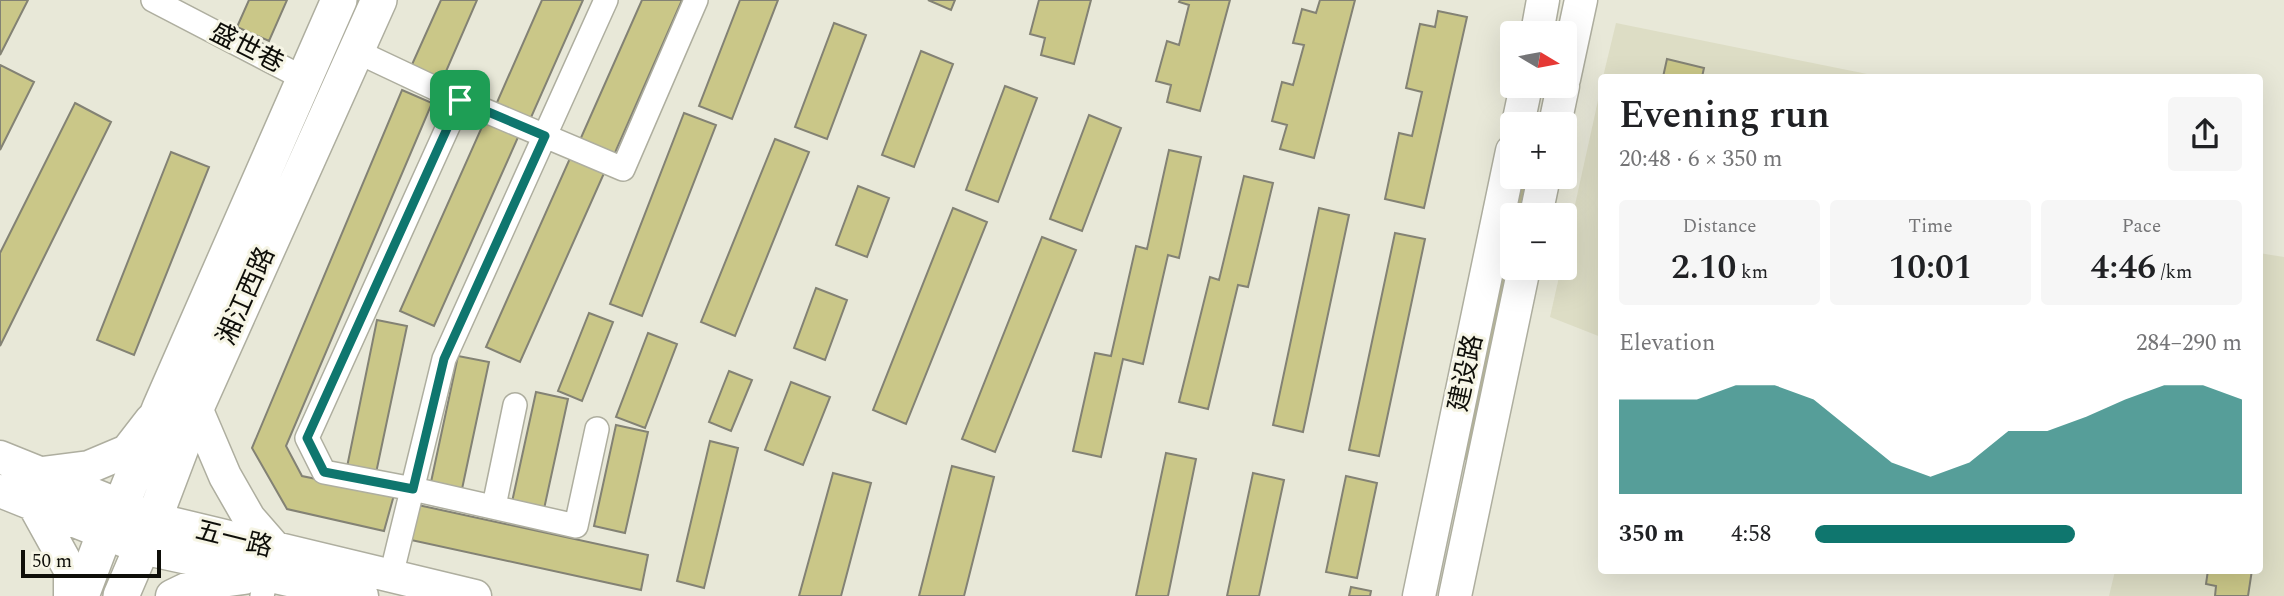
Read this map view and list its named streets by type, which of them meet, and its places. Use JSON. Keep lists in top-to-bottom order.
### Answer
{
  "streets": {
    "main road": ["湘江西路"],
    "street": ["盛世巷", "建设路", "五一路"]
  },
  "crossings": [
    ["盛世巷", "湘江西路"],
    ["湘江西路", "五一路"]
  ],
  "scale_bar": "50 m",
  "north": "right",
  "page": {
    "map_buttons": ["+", "−"],
    "heading": ["Evening run", "20:48 · 6 × 350 m"],
    "stats": [
      ["Distance", "2.10 km"],
      ["Time", "10:01"],
      ["Pace", "4:46 /km"]
    ],
    "chart": ["Elevation", "284–290 m"],
    "list": [
      {
        "name": "350 m",
        "note": "4:58"
      }
    ],
    "scale": "50 m"
  }
}
